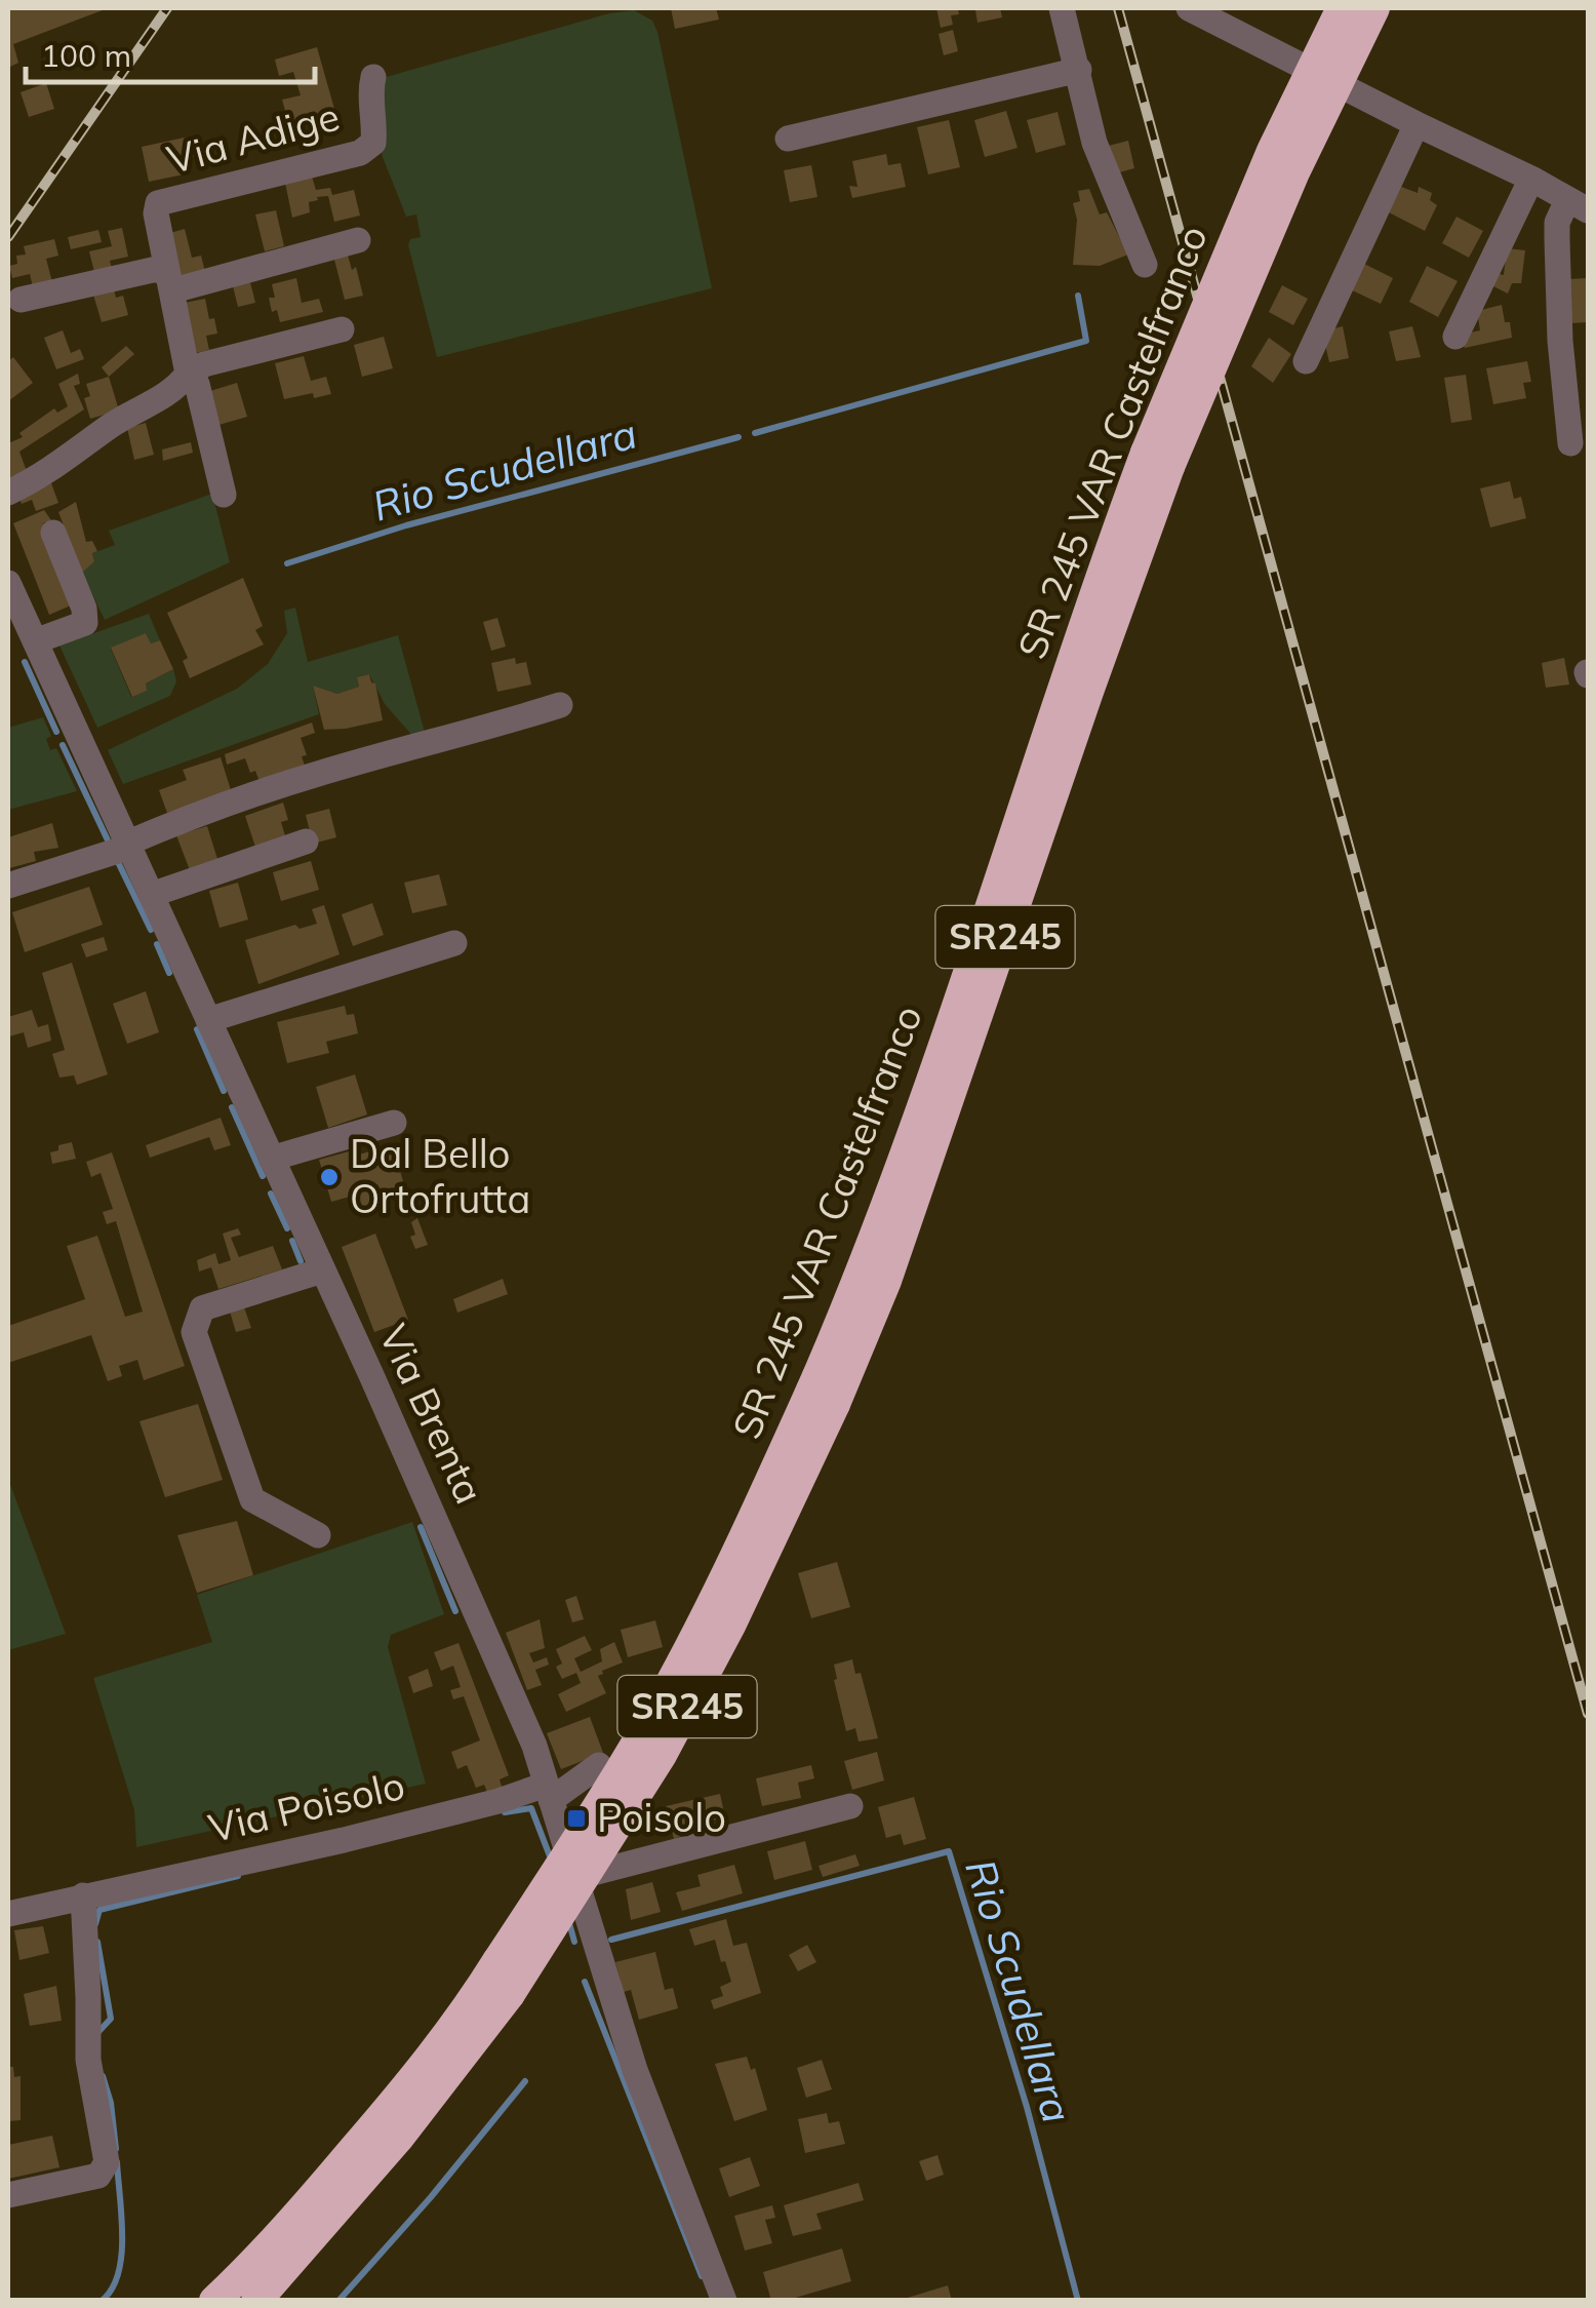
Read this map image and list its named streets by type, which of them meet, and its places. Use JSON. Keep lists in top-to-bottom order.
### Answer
{
  "streets": {
    "highway": ["SR 245 VAR Castelfranco", "SR245"],
    "street": ["Via Adige", "Via Brenta", "Via Poisolo"]
  },
  "crossings": [
    ["Via Brenta", "Via Poisolo"]
  ],
  "water": ["Rio Scudellara"],
  "places": {
    "other": ["Dal Bello Ortofrutta"],
    "transit": ["Poisolo"]
  },
  "scale_bar": "100 m"
}
